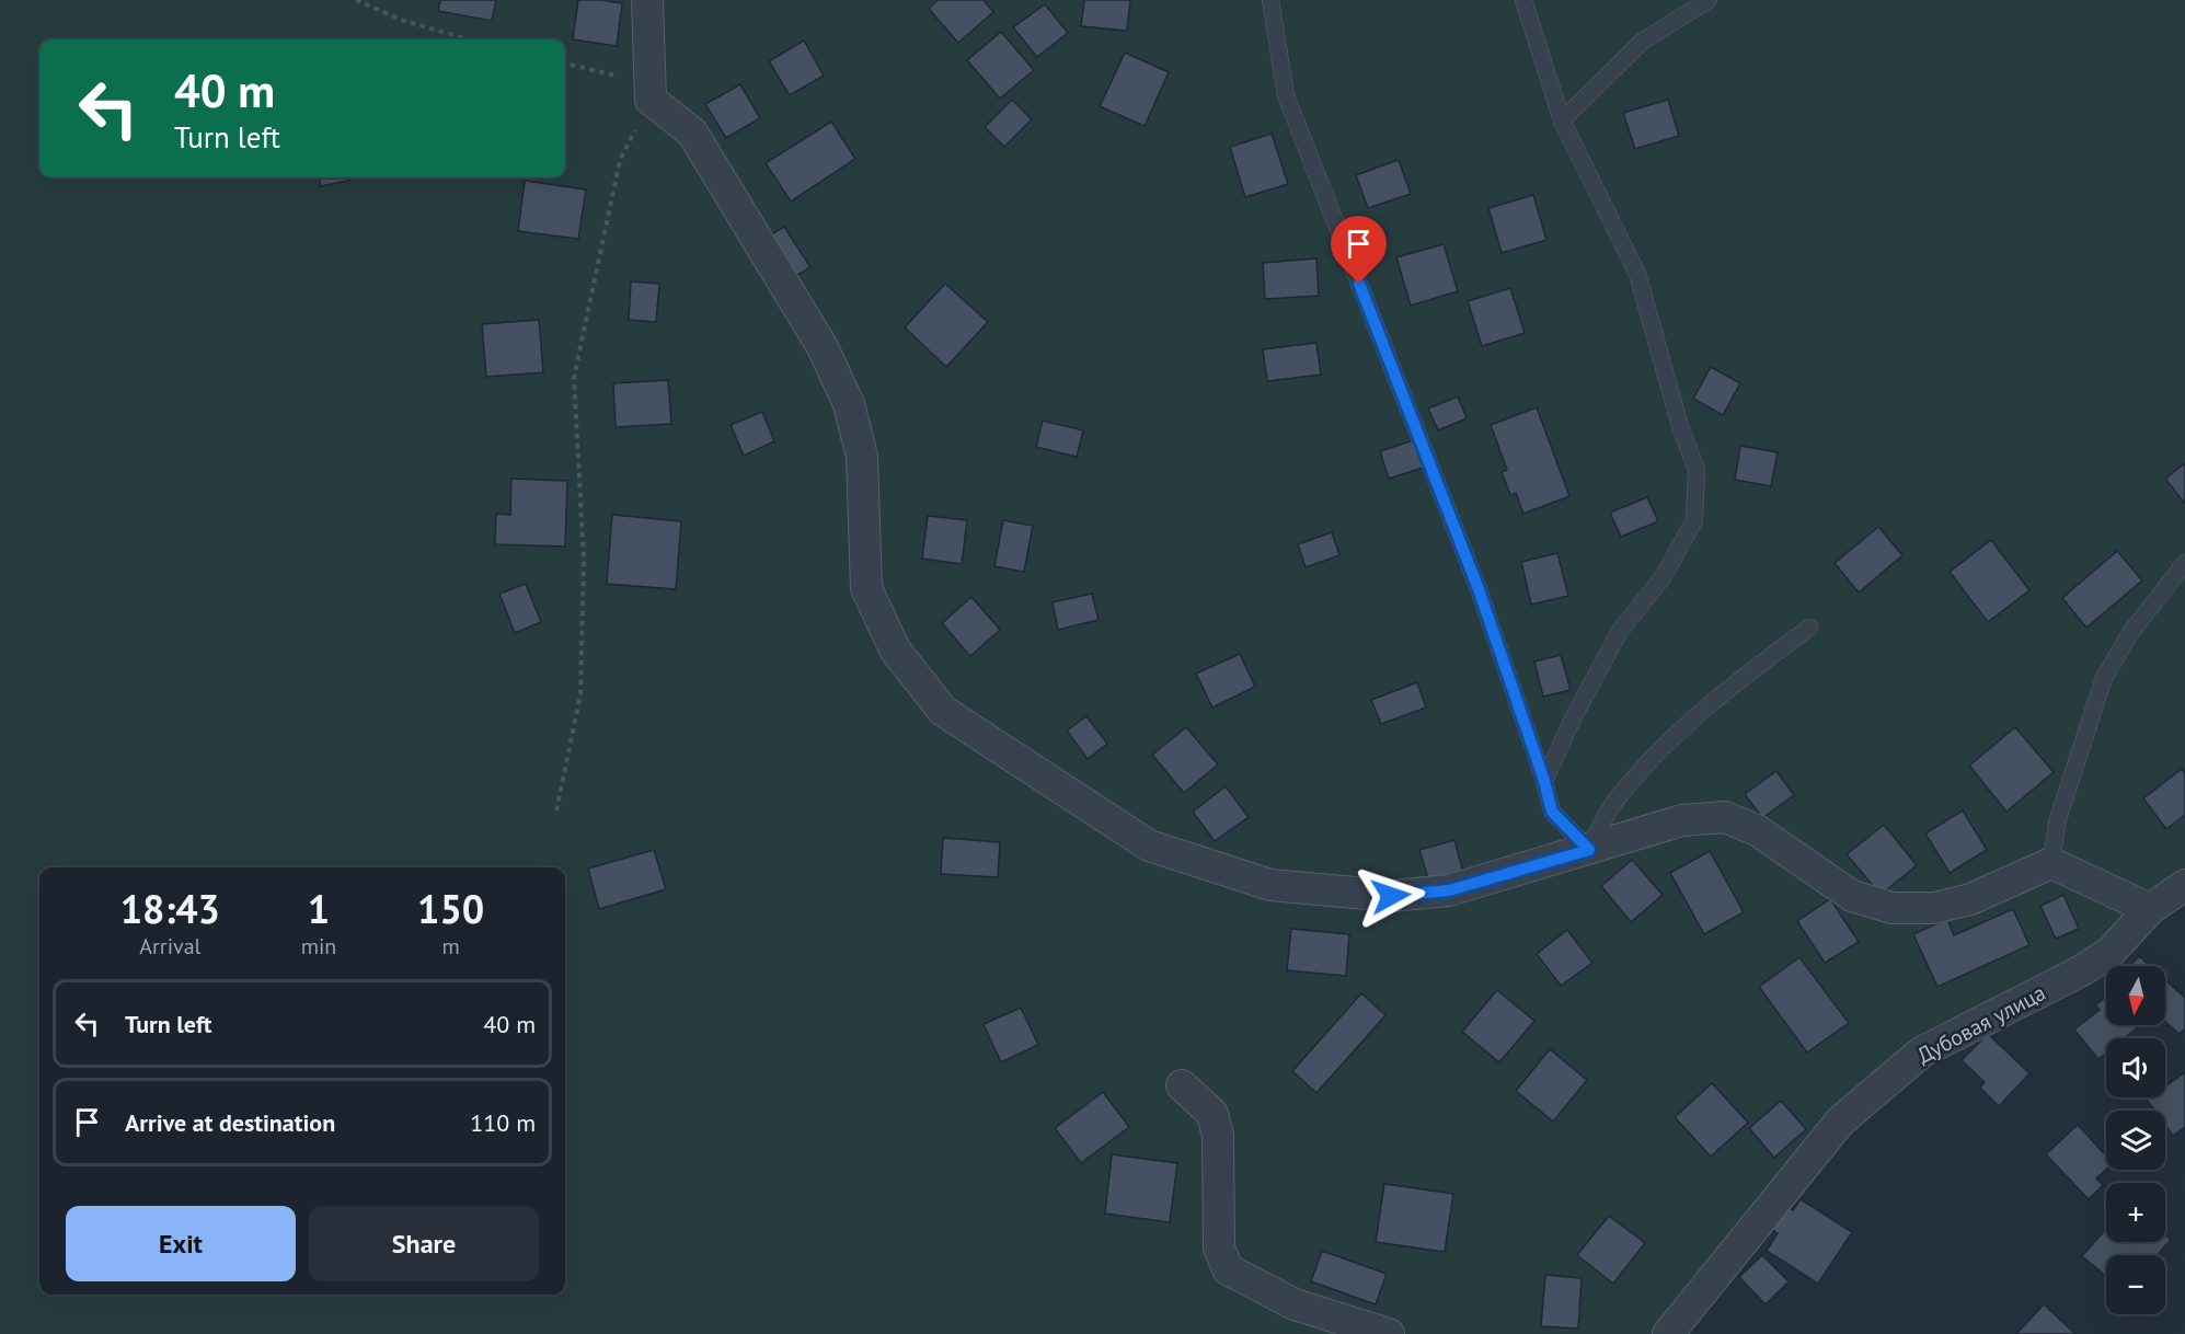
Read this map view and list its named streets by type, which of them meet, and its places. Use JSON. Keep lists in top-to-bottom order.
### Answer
{
  "streets": {
    "street": ["Дубовая улица"]
  },
  "north": "bottom",
  "page": {
    "turn": ["40 m", "Turn left"],
    "eta": [
      "18:43",
      "Arrival",
      "1",
      "min",
      "150",
      "m"
    ],
    "map_buttons": ["+", "−"],
    "list": [
      {
        "name": "Turn left",
        "value": "40 m"
      },
      {
        "name": "Arrive at destination",
        "value": "110 m"
      }
    ],
    "buttons": ["Exit", "Share"]
  }
}
